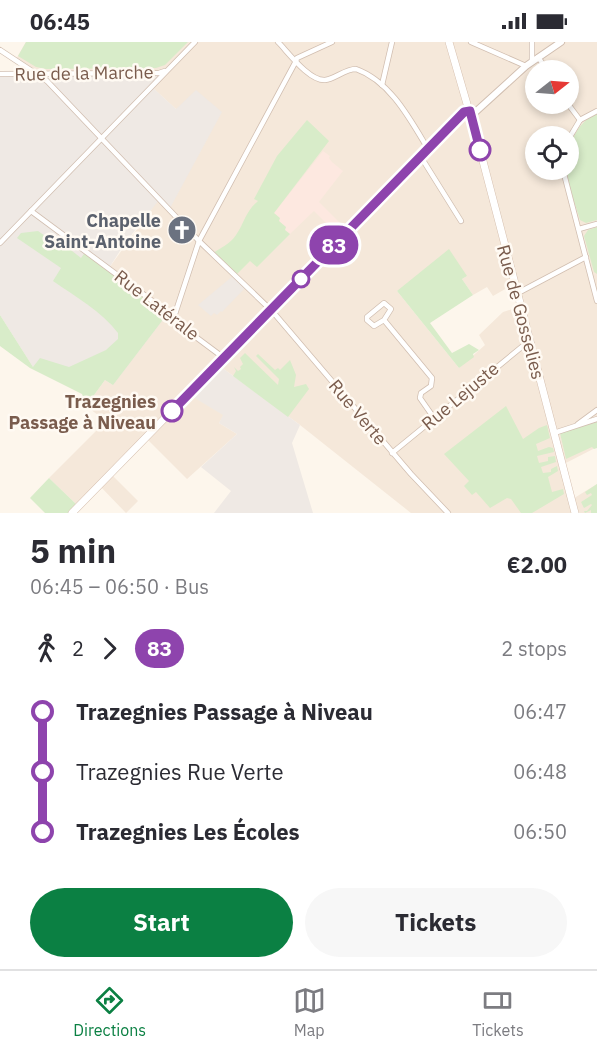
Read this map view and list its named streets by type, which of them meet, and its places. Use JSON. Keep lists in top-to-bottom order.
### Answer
{
  "streets": {
    "main road": ["Rue de Gosselies"],
    "street": [
      "Rue de la Marche",
      "Rue Latérale",
      "Rue Lejuste",
      "Rue Verte"
    ]
  },
  "crossings": [
    ["Rue de la Marche", "Rue Verte"],
    ["Rue de Gosselies", "Rue Lejuste"],
    ["Rue Lejuste", "Rue Verte"]
  ],
  "places": {
    "church": ["Chapelle Saint-Antoine"],
    "other": ["Trazegnies Passage à Niveau"]
  },
  "lines": ["bus line 83"],
  "north": "right",
  "page": {
    "status": "06:45",
    "on_map": "83",
    "heading": ["5 min", "06:45 – 06:50 · Bus", "€2.00"],
    "legs": ["2", "83", "2 stops"],
    "list": [
      {
        "name": "Trazegnies Passage à Niveau",
        "value": "06:47"
      },
      {
        "name": "Trazegnies Rue Verte",
        "value": "06:48"
      },
      {
        "name": "Trazegnies Les Écoles",
        "value": "06:50"
      }
    ],
    "buttons": ["Start", "Tickets"],
    "tabs": ["Directions", "Map", "Tickets"]
  }
}
